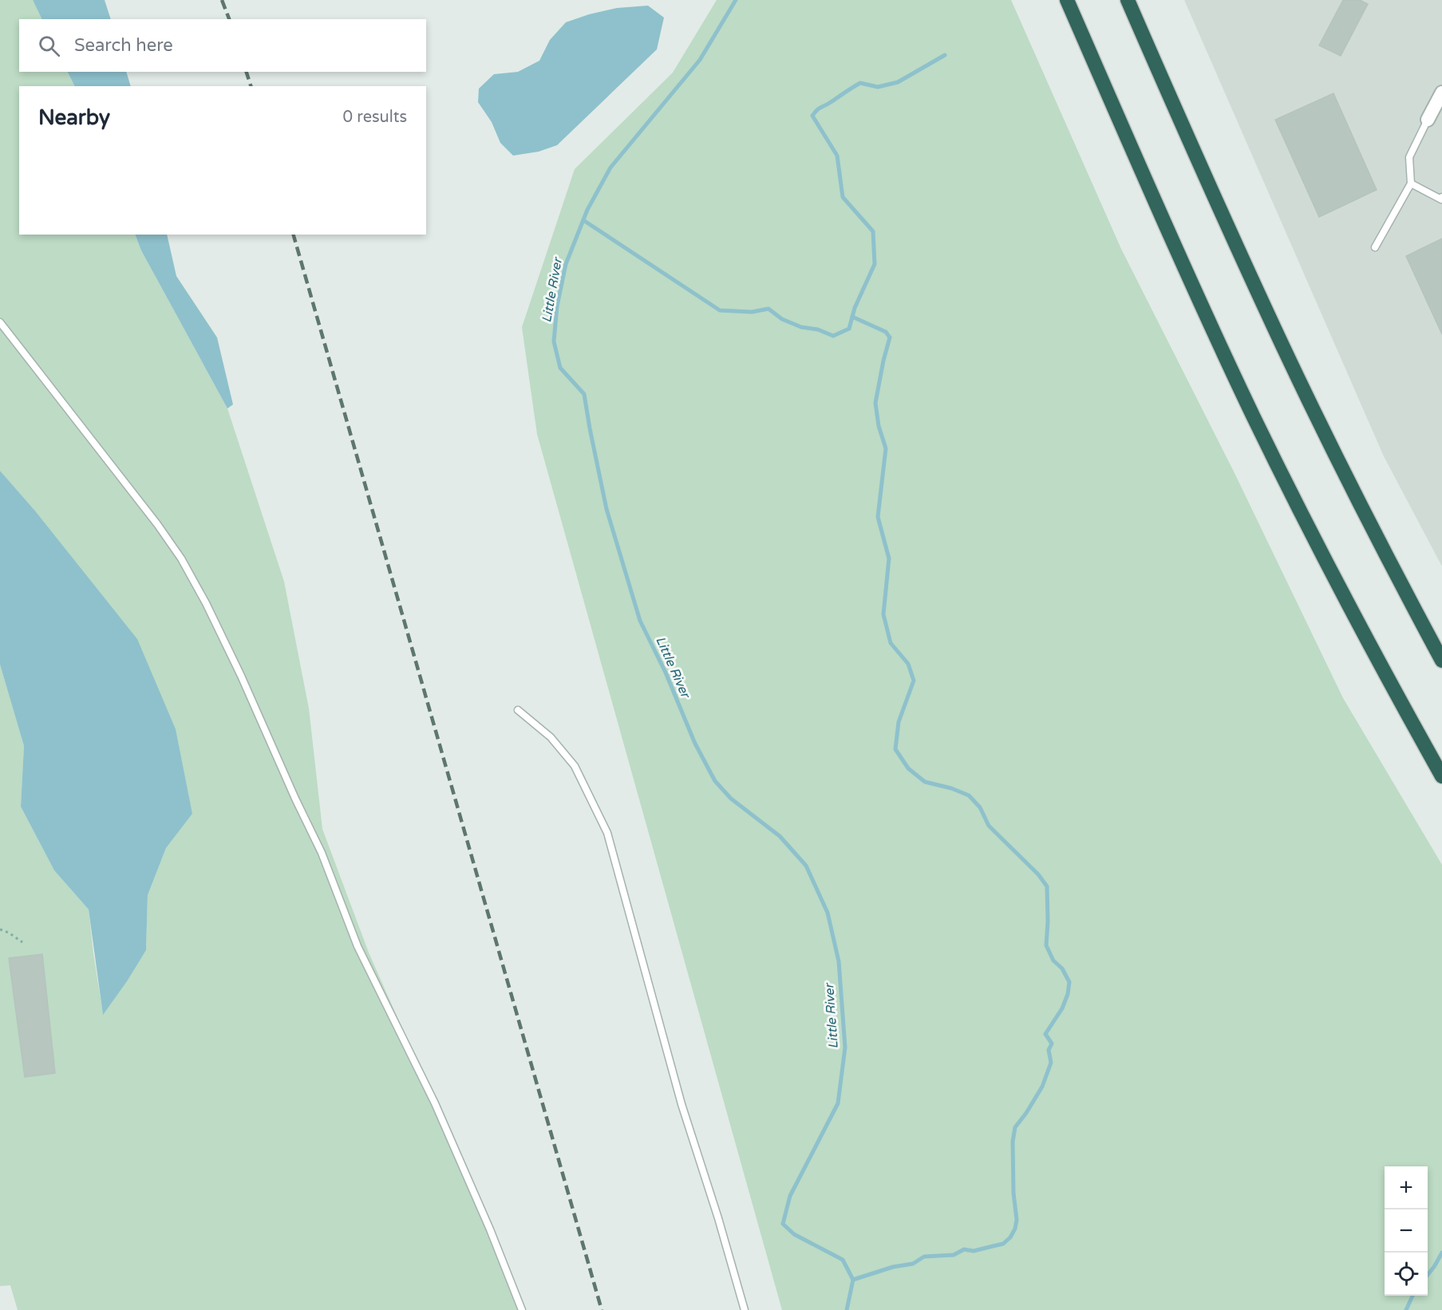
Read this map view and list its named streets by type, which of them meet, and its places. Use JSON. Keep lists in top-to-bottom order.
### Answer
{
  "water": ["Little River"],
  "page": {
    "search": "Search here",
    "heading": ["Nearby", "0 results"],
    "map_buttons": ["+", "−"]
  }
}
